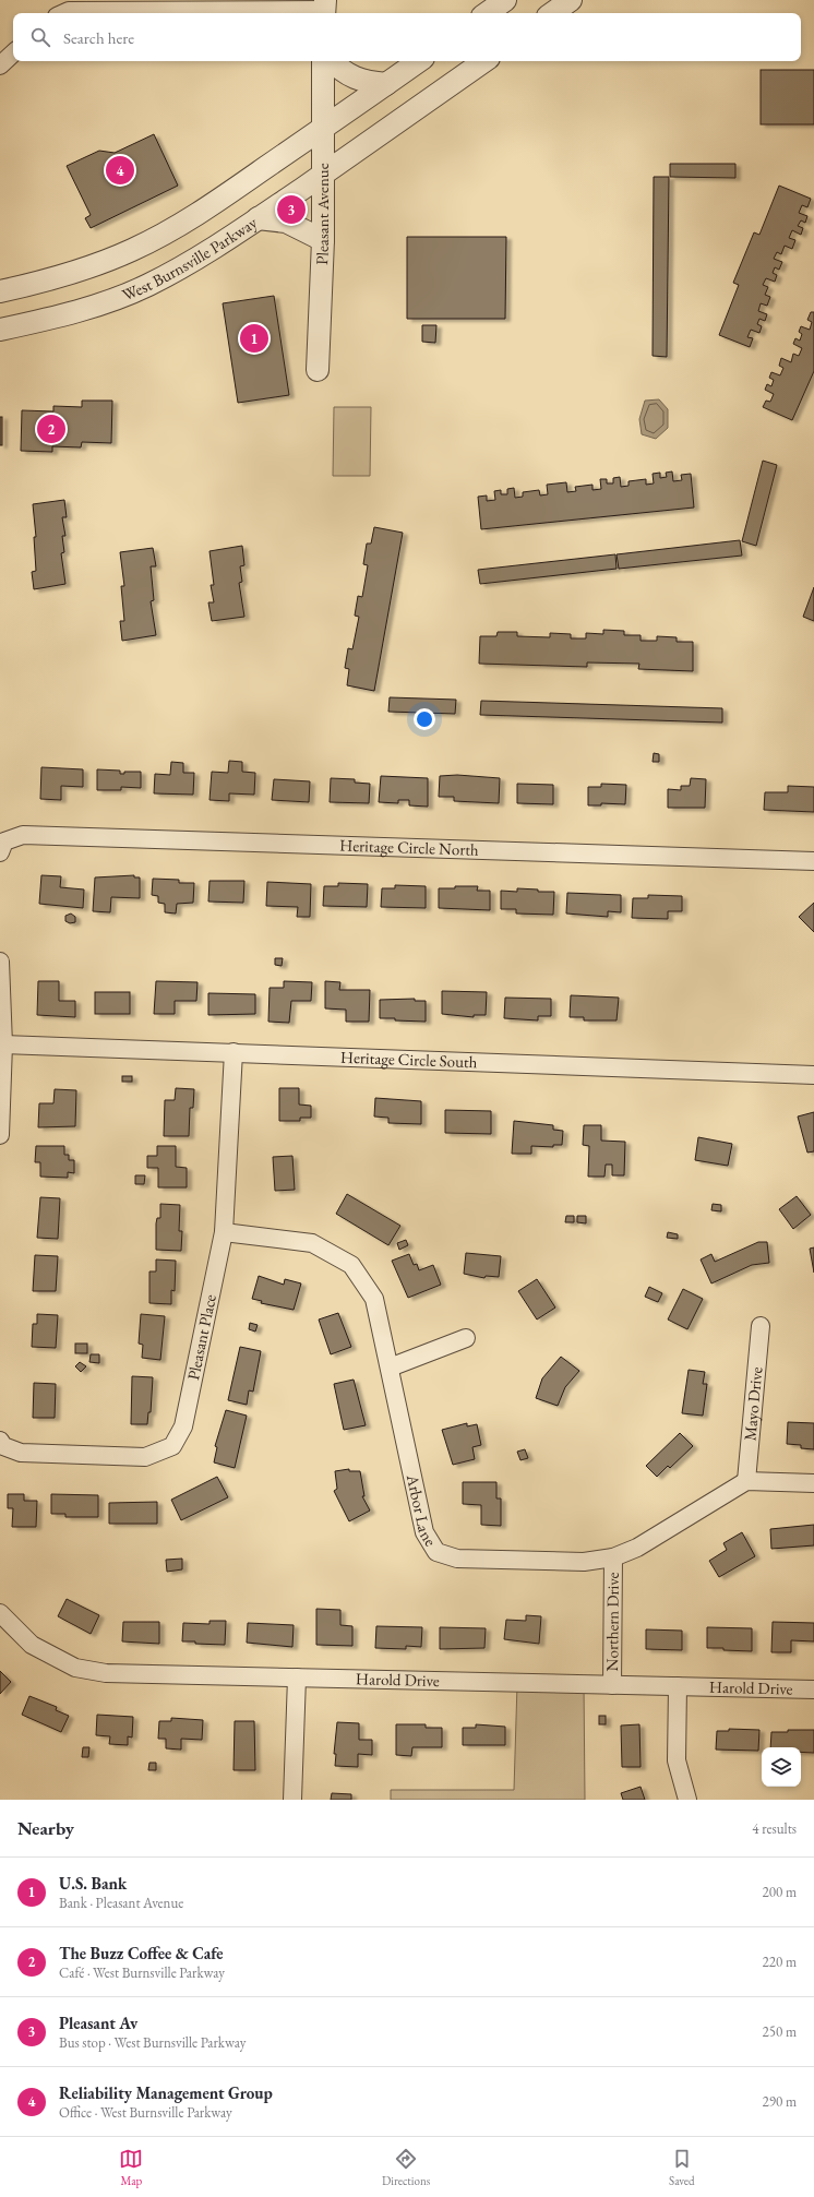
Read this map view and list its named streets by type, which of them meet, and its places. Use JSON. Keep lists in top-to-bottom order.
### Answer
{
  "streets": {
    "street": [
      "Pleasant Avenue",
      "West Burnsville Parkway",
      "Heritage Circle North",
      "Heritage Circle South",
      "Pleasant Place",
      "Mayo Drive",
      "Arbor Lane",
      "Northern Drive",
      "Harold Drive"
    ]
  },
  "crossings": [
    ["Pleasant Avenue", "West Burnsville Parkway"],
    ["Heritage Circle South", "Pleasant Place"],
    ["Pleasant Place", "Arbor Lane"],
    ["Mayo Drive", "Arbor Lane"],
    ["Arbor Lane", "Northern Drive"],
    ["Northern Drive", "Harold Drive"]
  ],
  "page": {
    "search": "Search here",
    "pins": [
      "4",
      "3",
      "1",
      "2"
    ],
    "heading": ["Nearby", "4 results"],
    "list": [
      {
        "mark": "1",
        "name": "U.S. Bank",
        "note": "Bank · Pleasant Avenue",
        "value": "200 m"
      },
      {
        "mark": "2",
        "name": "The Buzz Coffee & Cafe",
        "note": "Café · West Burnsville Parkway",
        "value": "220 m"
      },
      {
        "mark": "3",
        "name": "Pleasant Av",
        "note": "Bus stop · West Burnsville Parkway",
        "value": "250 m"
      },
      {
        "mark": "4",
        "name": "Reliability Management Group",
        "note": "Office · West Burnsville Parkway",
        "value": "290 m"
      }
    ],
    "nav": ["Map", "Directions", "Saved"]
  }
}
